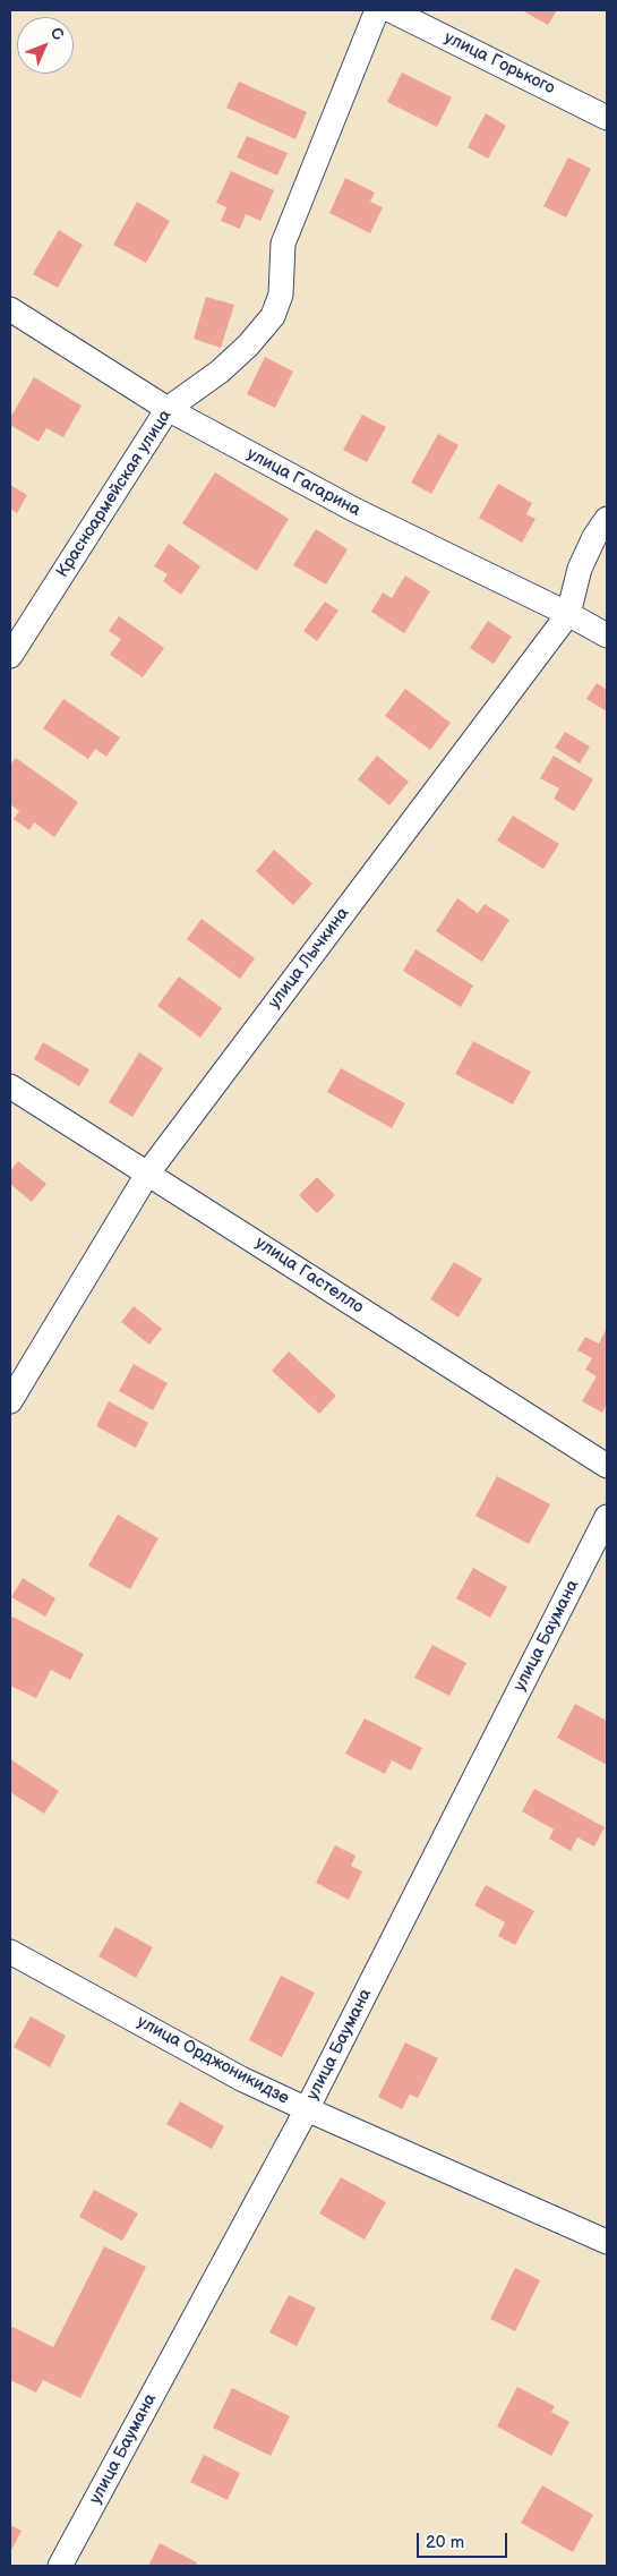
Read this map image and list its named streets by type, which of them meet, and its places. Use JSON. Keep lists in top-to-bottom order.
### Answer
{
  "streets": {
    "street": [
      "улица Горького",
      "улица Гагарина",
      "Красноармейская улица",
      "улица Лычкина",
      "улица Гастелло",
      "улица Баумана",
      "улица Орджоникидзе"
    ]
  },
  "crossings": [
    ["улица Гагарина", "Красноармейская улица"],
    ["улица Гагарина", "улица Лычкина"],
    ["улица Лычкина", "улица Гастелло"],
    ["улица Баумана", "улица Орджоникидзе"]
  ],
  "scale_bar": "20 m",
  "north": "top right"
}
